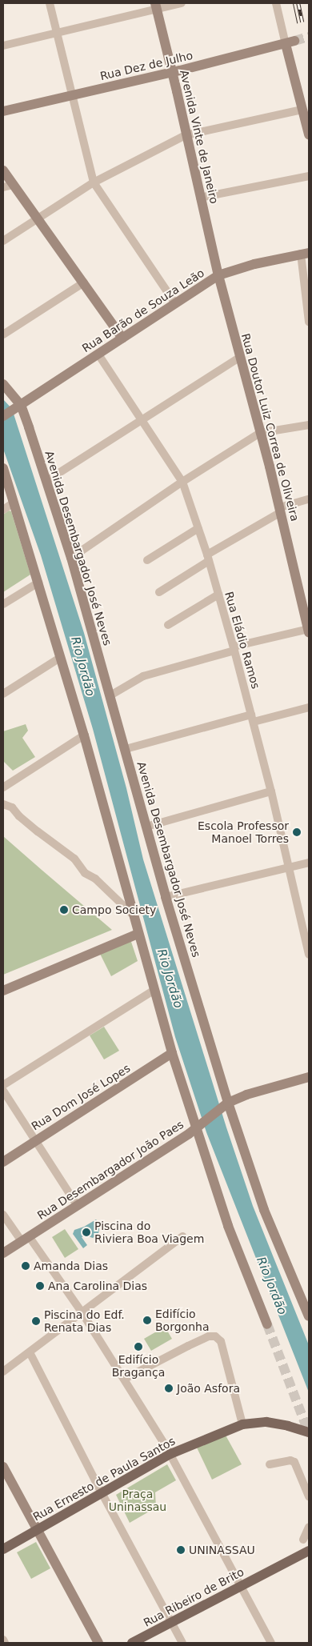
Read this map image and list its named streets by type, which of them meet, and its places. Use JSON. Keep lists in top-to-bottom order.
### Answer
{
  "streets": {
    "main road": [
      "Rua Dez de Julho",
      "Avenida Vinte de Janeiro",
      "Rua Barão de Souza Leão",
      "Rua Doutor Luiz Correa de Oliveira",
      "Avenida Desembargador José Neves",
      "Rua Dom José Lopes",
      "Rua Desembargador João Paes",
      "Rua Ernesto de Paula Santos",
      "Rua Ribeiro de Brito"
    ],
    "street": ["Rua Eládio Ramos"]
  },
  "crossings": [
    ["Rua Dez de Julho", "Avenida Vinte de Janeiro"],
    ["Avenida Vinte de Janeiro", "Rua Barão de Souza Leão"],
    ["Avenida Vinte de Janeiro", "Rua Doutor Luiz Correa de Oliveira"],
    ["Rua Barão de Souza Leão", "Rua Doutor Luiz Correa de Oliveira"],
    ["Rua Barão de Souza Leão", "Avenida Desembargador José Neves"],
    ["Rua Barão de Souza Leão", "Rua Eládio Ramos"],
    ["Avenida Desembargador José Neves", "Rua Desembargador João Paes"]
  ],
  "water": ["Rio Jordão"],
  "parks": ["Praça Uninassau"],
  "places": [
    "Escola Professor Manoel Torres",
    "Campo Society",
    "Piscina do Riviera Boa Viagem",
    "Amanda Dias",
    "Ana Carolina Dias",
    "Edifício Borgonha",
    "Piscina do Edf. Renata Dias",
    "Edifício Bragança",
    "João Asfora",
    "UNINASSAU"
  ]
}
